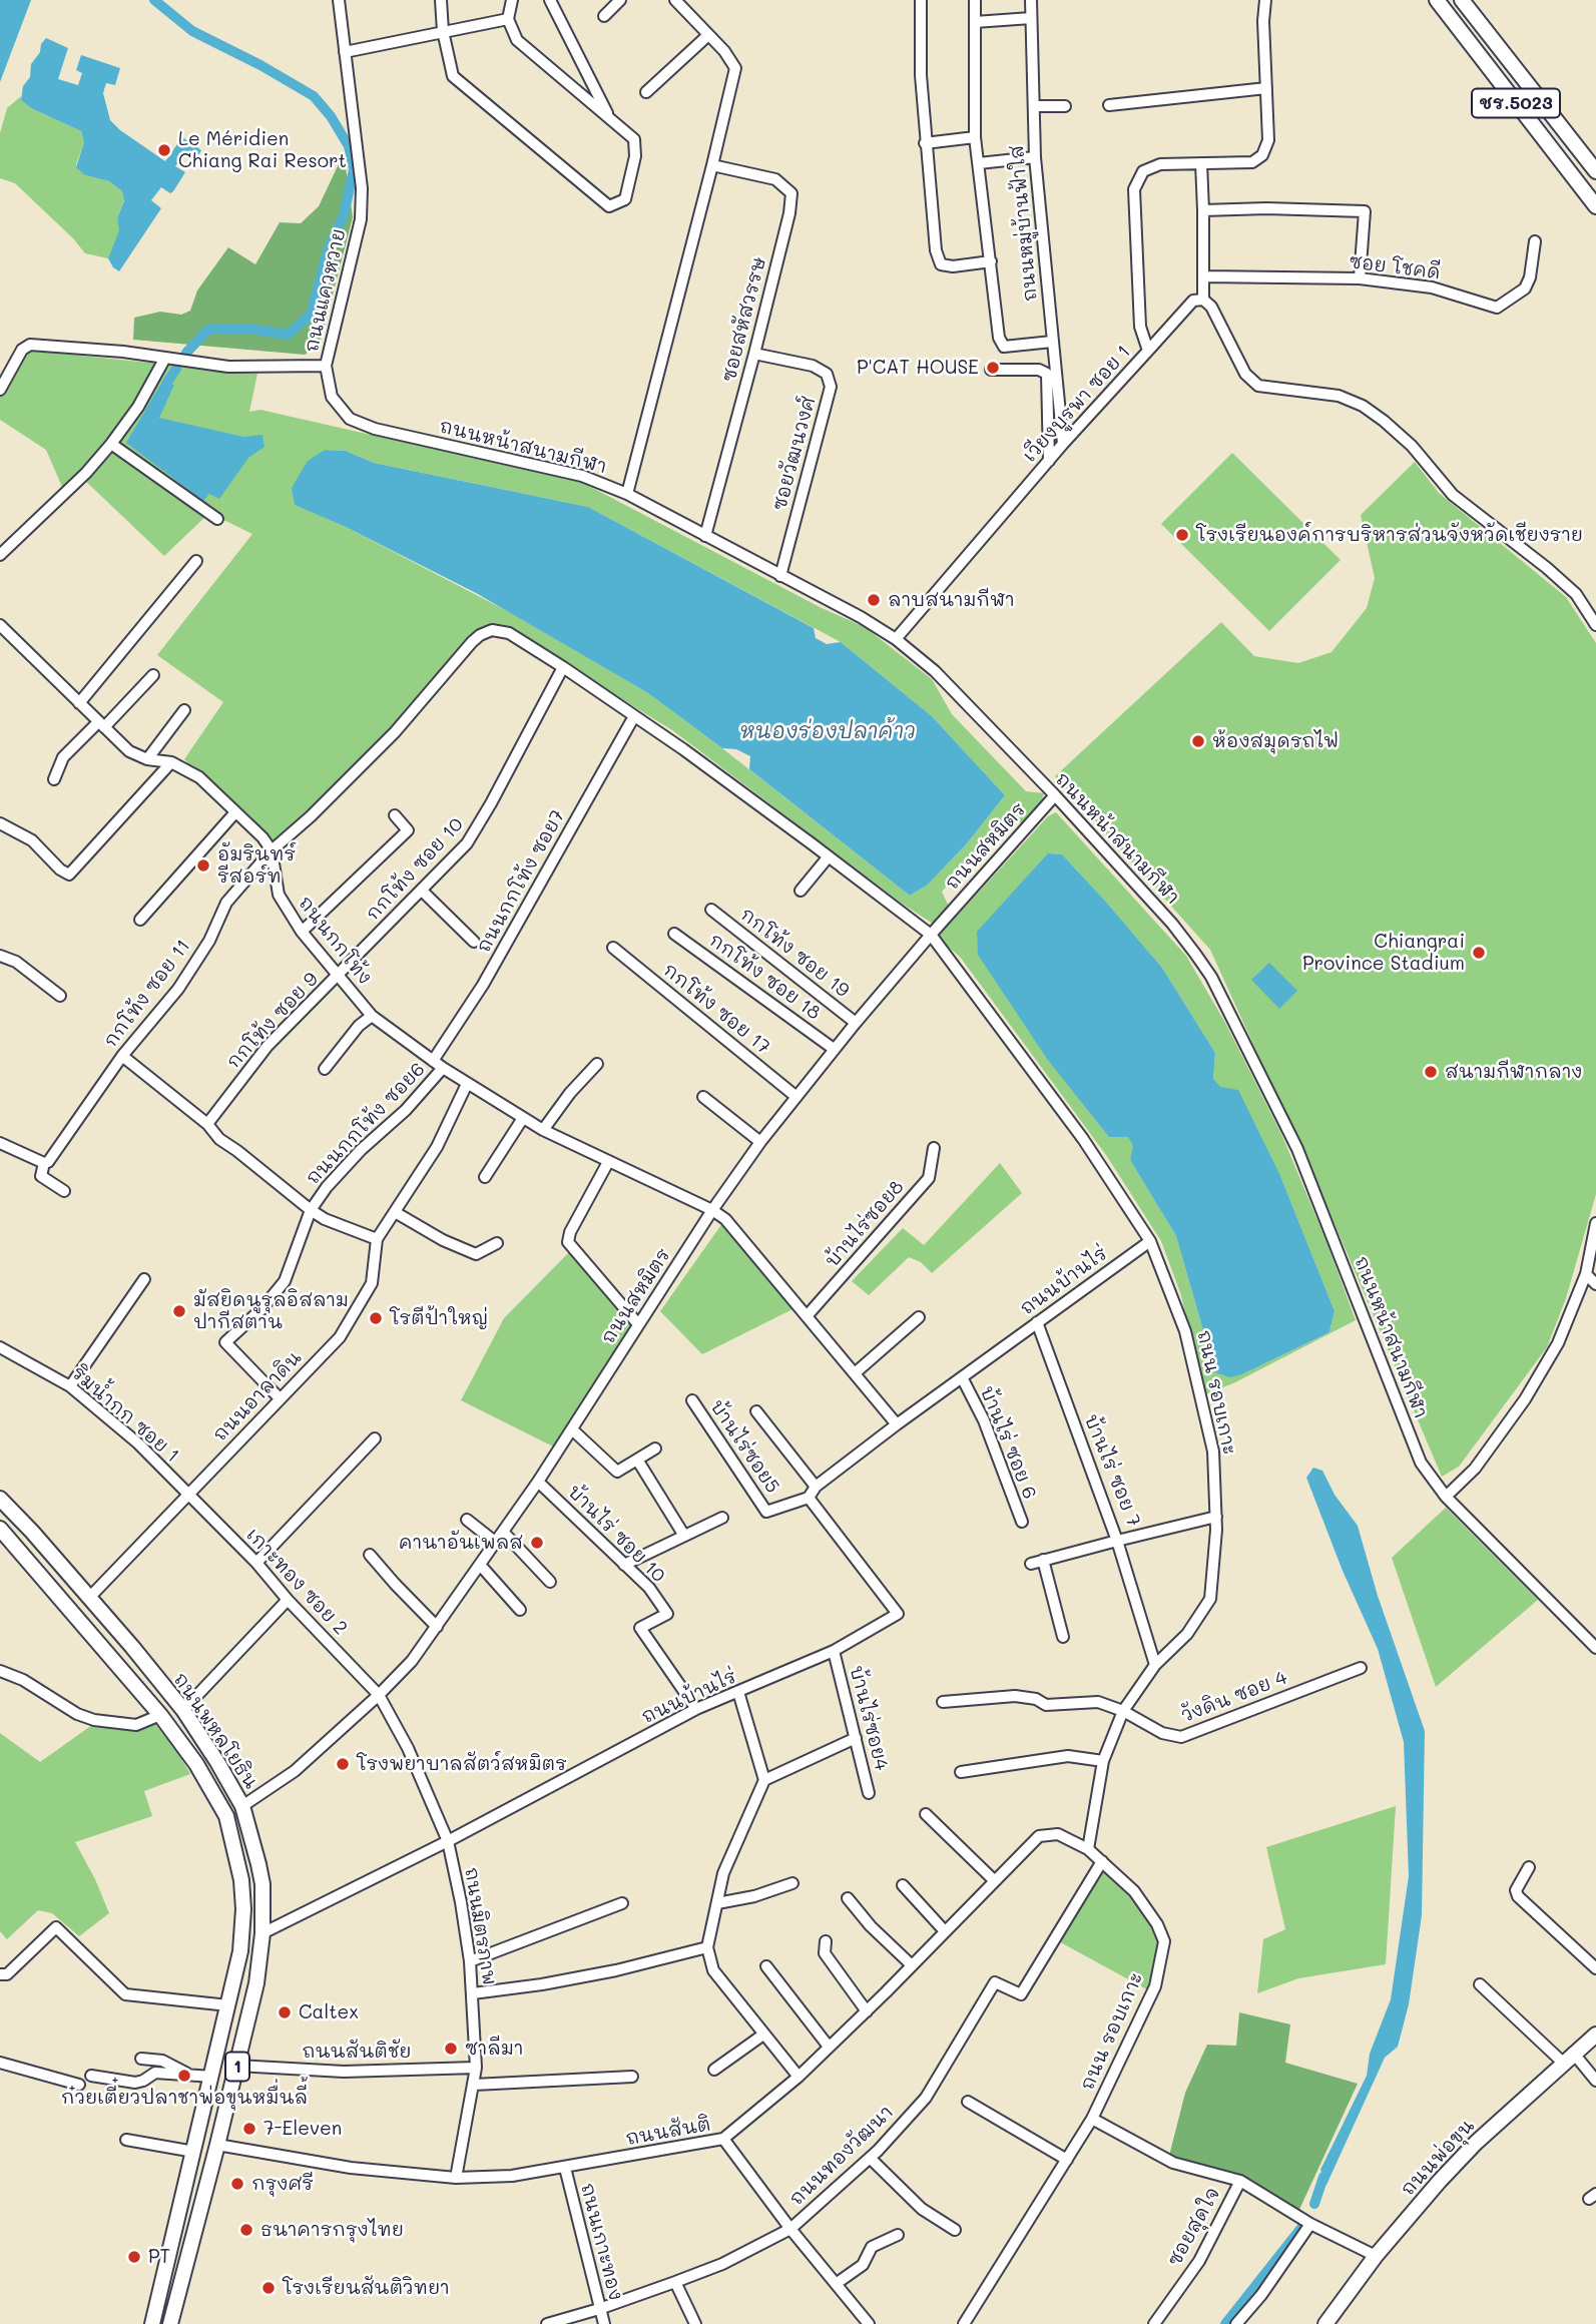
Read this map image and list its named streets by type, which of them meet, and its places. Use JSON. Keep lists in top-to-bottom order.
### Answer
{
  "streets": {
    "main road": [
      "ชร.5023",
      "ถนนพหลโยธิน",
      "1",
      "ถนนพ่อขุน"
    ],
    "street": [
      "ถนนหมู่บ้านฟ้าใส",
      "ซอย โชคดี",
      "ถนนแควหวาย",
      "ซอยสหัสวรรษ",
      "เวียงบูรพา ซอย 1",
      "ถนนหน้าสนามกีฬา",
      "ซอยวัฒนวงศ์",
      "ถนนสหมิตร",
      "กกโท้ง ซอย 10",
      "ถนนกกโท้ง ซอย7",
      "ถนนกกโท้ง",
      "กกโท้ง ซอย 19",
      "กกโท้ง ซอย 18",
      "กกโท้ง ซอย 11",
      "กกโท้ง ซอย 17",
      "กกโท้ง ซอย 9",
      "ถนนกกโท้ง ซอย6",
      "บ้านไร่ซอย8",
      "ถนนบ้านไร่",
      "ถนน รอบเกาะ",
      "ถนนอาลาดิน",
      "ริมน้ำกก ซอย 1",
      "บ้านไร่ ซอย 6",
      "บ้านไร่ซอย5",
      "บ้านไร่ ซอย 7",
      "บ้านไร่ ซอย 10",
      "เกาะทอง ซอย 2",
      "วังดิน ซอย 4",
      "บ้านไร่ซอย4",
      "ถนนมิตรภาพ",
      "ถนนสันติชัย",
      "ถนนสันติ",
      "ถนนทองวัฒนา",
      "ซอยสุดใจ",
      "ถนนเกาะทอง"
    ]
  },
  "crossings": [
    ["ถนนหมู่บ้านฟ้าใส", "เวียงบูรพา ซอย 1"],
    ["ถนนแควหวาย", "ถนนหน้าสนามกีฬา"],
    ["ซอยสหัสวรรษ", "ถนนหน้าสนามกีฬา"],
    ["ซอยสหัสวรรษ", "ซอยวัฒนวงศ์"],
    ["เวียงบูรพา ซอย 1", "ถนนหน้าสนามกีฬา"],
    ["ถนนหน้าสนามกีฬา", "ซอยวัฒนวงศ์"],
    ["ถนนหน้าสนามกีฬา", "ถนนสหมิตร"],
    ["ถนนสหมิตร", "ถนนกกโท้ง"],
    ["ถนนสหมิตร", "กกโท้ง ซอย 19"],
    ["ถนนสหมิตร", "กกโท้ง ซอย 18"],
    ["ถนนสหมิตร", "กกโท้ง ซอย 17"],
    ["ถนนสหมิตร", "ถนน รอบเกาะ"],
    ["ถนนสหมิตร", "บ้านไร่ ซอย 10"],
    ["ถนนสหมิตร", "เกาะทอง ซอย 2"],
    ["ถนนสหมิตร", "ถนนพหลโยธิน"],
    ["ถนนสหมิตร", "ถนนมิตรภาพ"],
    ["กกโท้ง ซอย 10", "ถนนกกโท้ง"],
    ["กกโท้ง ซอย 10", "กกโท้ง ซอย 11"],
    ["กกโท้ง ซอย 10", "กกโท้ง ซอย 9"],
    ["กกโท้ง ซอย 10", "ถนน รอบเกาะ"],
    ["ถนนกกโท้ง ซอย7", "ถนนกกโท้ง"],
    ["ถนนกกโท้ง ซอย7", "ถนน รอบเกาะ"],
    ["ถนนกกโท้ง", "กกโท้ง ซอย 11"],
    ["ถนนกกโท้ง", "กกโท้ง ซอย 9"],
    ["ถนนกกโท้ง", "ถนนกกโท้ง ซอย6"],
    ["ถนนกกโท้ง", "ถนนอาลาดิน"],
    ["กกโท้ง ซอย 11", "ถนน รอบเกาะ"],
    ["ถนนกกโท้ง ซอย6", "ถนนอาลาดิน"],
    ["ถนนบ้านไร่", "ถนน รอบเกาะ"],
    ["ถนนบ้านไร่", "บ้านไร่ ซอย 6"],
    ["ถนนบ้านไร่", "บ้านไร่ซอย5"],
    ["ถนนบ้านไร่", "บ้านไร่ ซอย 7"],
    ["ถนนบ้านไร่", "บ้านไร่ ซอย 10"],
    ["ถนนบ้านไร่", "บ้านไร่ซอย4"],
    ["ถนนบ้านไร่", "ถนนพหลโยธิน"],
    ["ถนนบ้านไร่", "ถนนมิตรภาพ"],
    ["ถนน รอบเกาะ", "บ้านไร่ ซอย 7"],
    ["ถนน รอบเกาะ", "วังดิน ซอย 4"],
    ["ถนน รอบเกาะ", "ถนนสันติ"],
    ["ถนน รอบเกาะ", "ถนนทองวัฒนา"],
    ["ถนนอาลาดิน", "ริมน้ำกก ซอย 1"],
    ["ถนนอาลาดิน", "เกาะทอง ซอย 2"],
    ["ถนนอาลาดิน", "ถนนพหลโยธิน"],
    ["ริมน้ำกก ซอย 1", "เกาะทอง ซอย 2"],
    ["เกาะทอง ซอย 2", "ถนนมิตรภาพ"],
    ["ถนนพหลโยธิน", "ถนนสันติชัย"],
    ["ถนนพหลโยธิน", "ถนนสันติ"],
    ["ถนนมิตรภาพ", "ถนนสันติชัย"],
    ["ถนนมิตรภาพ", "ถนนสันติ"],
    ["ถนนสันติ", "ถนนเกาะทอง"],
    ["ถนนทองวัฒนา", "ถนนเกาะทอง"]
  ],
  "water": ["หนองร่องปลาค้าว"],
  "places": [
    "Le Méridien Chiang Rai Resort",
    "P'CAT HOUSE",
    "โรงเรียนองค์การบริหารส่วนจังหวัดเชียงราย",
    "ลาบสนามกีฬา",
    "ห้องสมุดรถไฟ",
    "อัมรินทร์ รีสอร์ท",
    "Chiangrai Province Stadium",
    "สนามกีฬากลาง",
    "มัสยิดนูรุลอิสลาม ปากีสตาน",
    "โรตีป้าใหญ่",
    "คานาอันเพลส",
    "โรงพยาบาลสัตว์สหมิตร",
    "Caltex",
    "ซาลีมา",
    "ก๋วยเตี๋ยวปลาชาพ่อขุนหมื่นลี้",
    "7-Eleven",
    "กรุงศรี",
    "ธนาคารกรุงไทย",
    "PT",
    "โรงเรียนสันติวิทยา"
  ]
}
